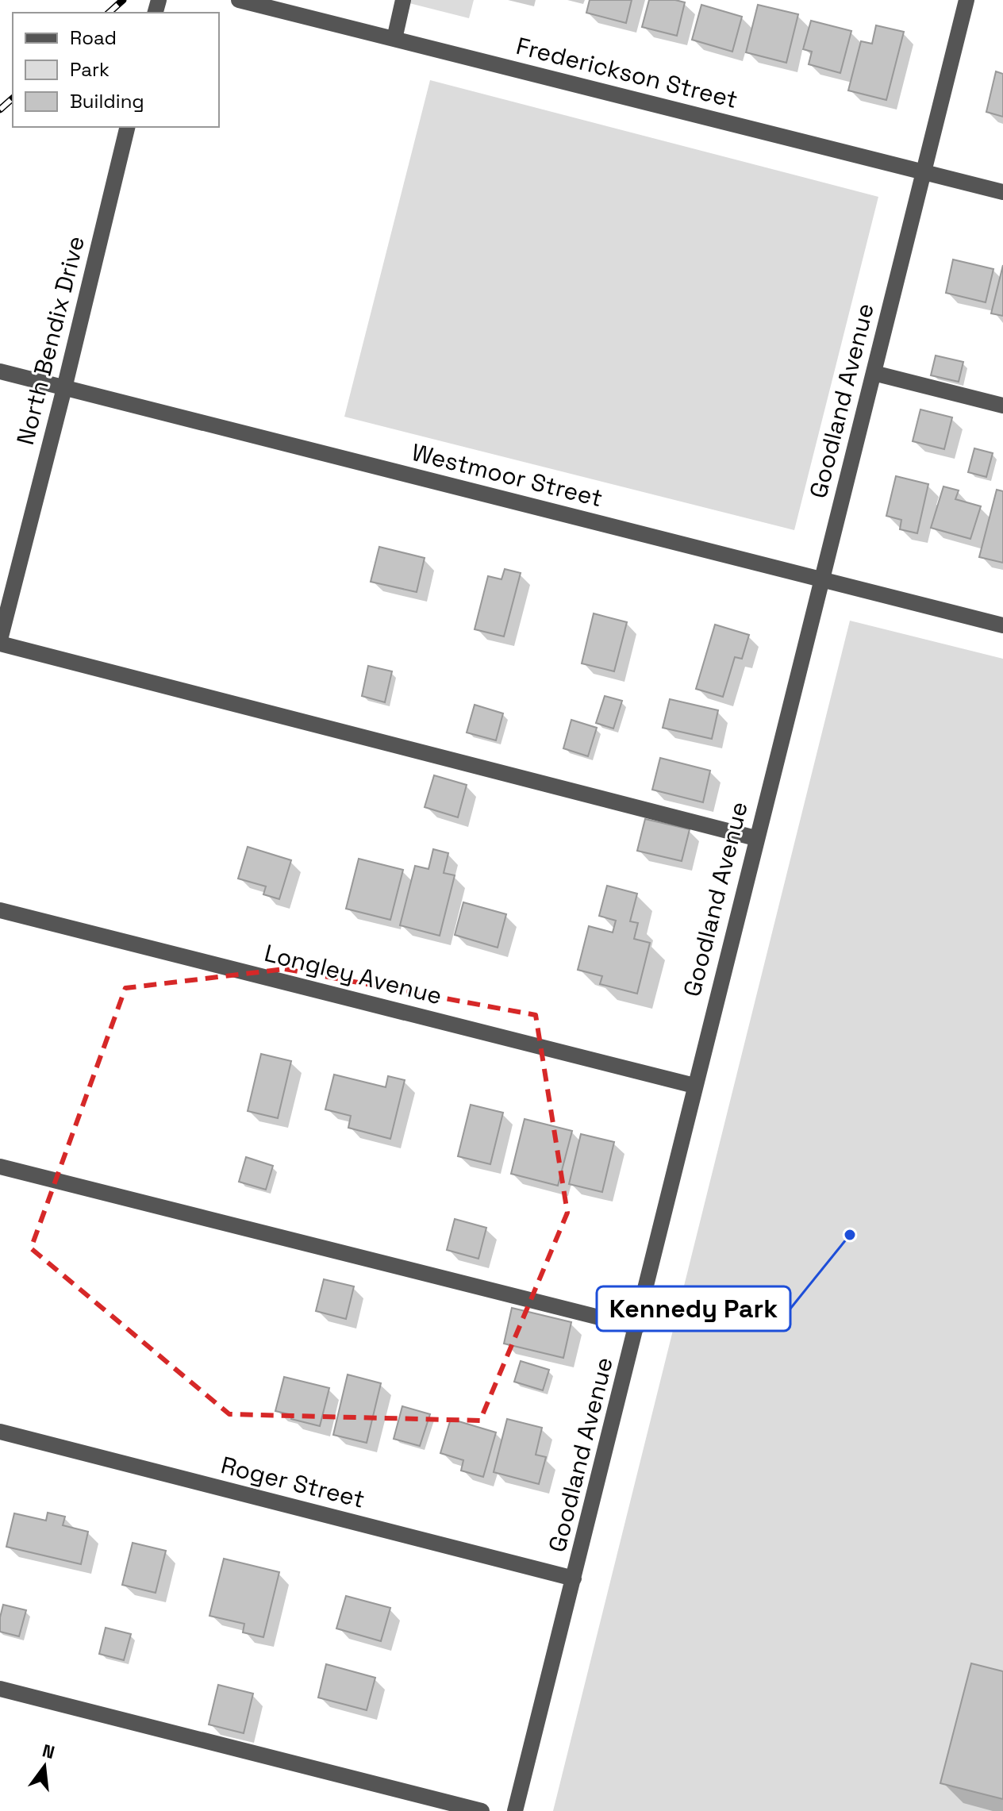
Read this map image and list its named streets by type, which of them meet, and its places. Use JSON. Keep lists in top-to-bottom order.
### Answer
{
  "streets": {
    "street": [
      "Frederickson Street",
      "North Bendix Drive",
      "Goodland Avenue",
      "Westmoor Street",
      "Longley Avenue",
      "Roger Street"
    ]
  },
  "crossings": [
    ["Frederickson Street", "Goodland Avenue"],
    ["North Bendix Drive", "Westmoor Street"],
    ["Goodland Avenue", "Westmoor Street"],
    ["Goodland Avenue", "Longley Avenue"],
    ["Goodland Avenue", "Roger Street"]
  ],
  "places": ["Kennedy Park"],
  "legend": ["Road", "Park", "Building"],
  "north": "top"
}
